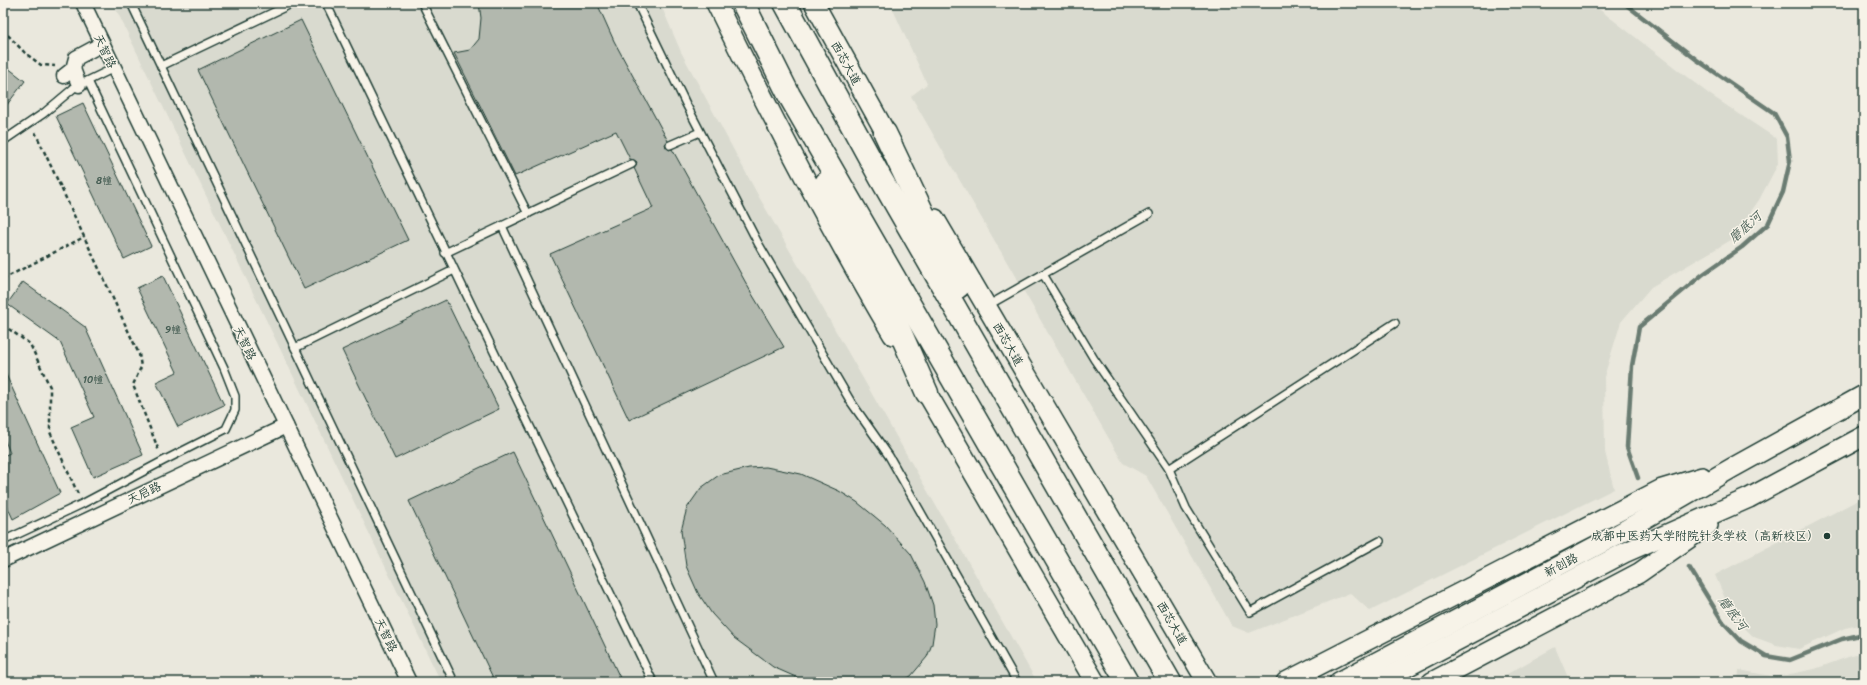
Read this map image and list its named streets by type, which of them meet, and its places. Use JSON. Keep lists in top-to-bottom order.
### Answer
{
  "streets": {
    "main road": ["西芯大道", "新创路"],
    "street": ["天智路", "天启路"]
  },
  "crossings": [
    ["天智路", "天启路"]
  ],
  "water": ["磨底河"],
  "places": ["成都中医药大学附院针灸学校（高新校区）"],
  "house_numbers": ["8幢", "9幢", "10幢"]
}
